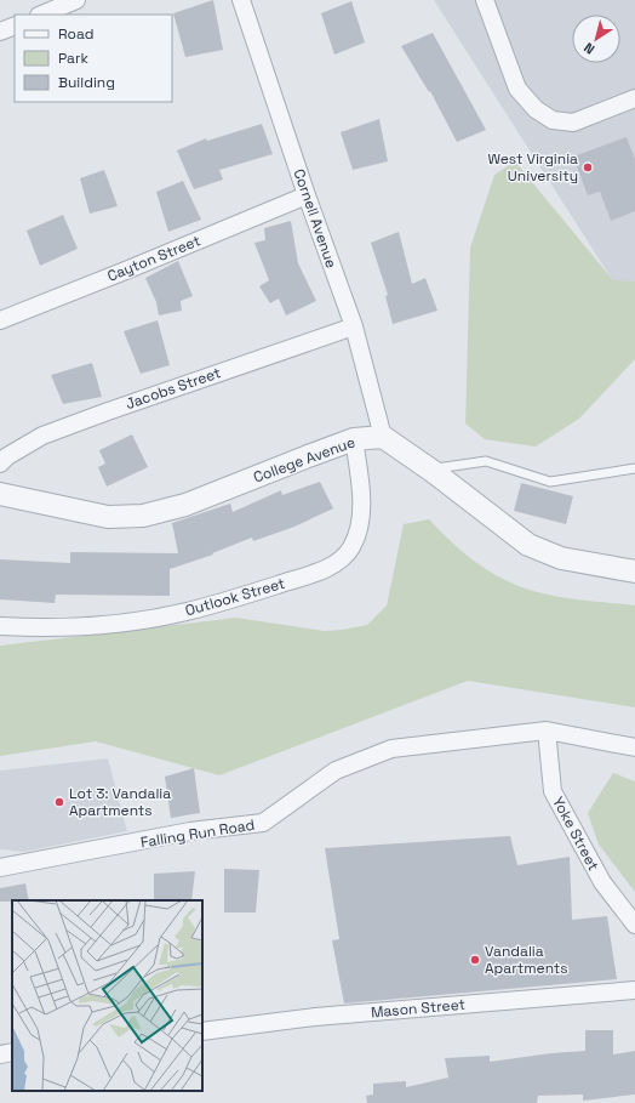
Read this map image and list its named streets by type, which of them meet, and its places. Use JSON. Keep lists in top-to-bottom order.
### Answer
{
  "streets": {
    "street": [
      "Cornell Avenue",
      "Cayton Street",
      "Jacobs Street",
      "College Avenue",
      "Outlook Street",
      "Falling Run Road",
      "Yoke Street",
      "Mason Street"
    ]
  },
  "crossings": [
    ["Cornell Avenue", "Cayton Street"],
    ["Cornell Avenue", "Jacobs Street"],
    ["Cornell Avenue", "College Avenue"],
    ["College Avenue", "Outlook Street"],
    ["Falling Run Road", "Yoke Street"]
  ],
  "places": ["West Virginia University", "Lot 3: Vandalia Apartments", "Vandalia Apartments"],
  "legend": ["Road", "Park", "Building"],
  "north": "bottom left"
}
